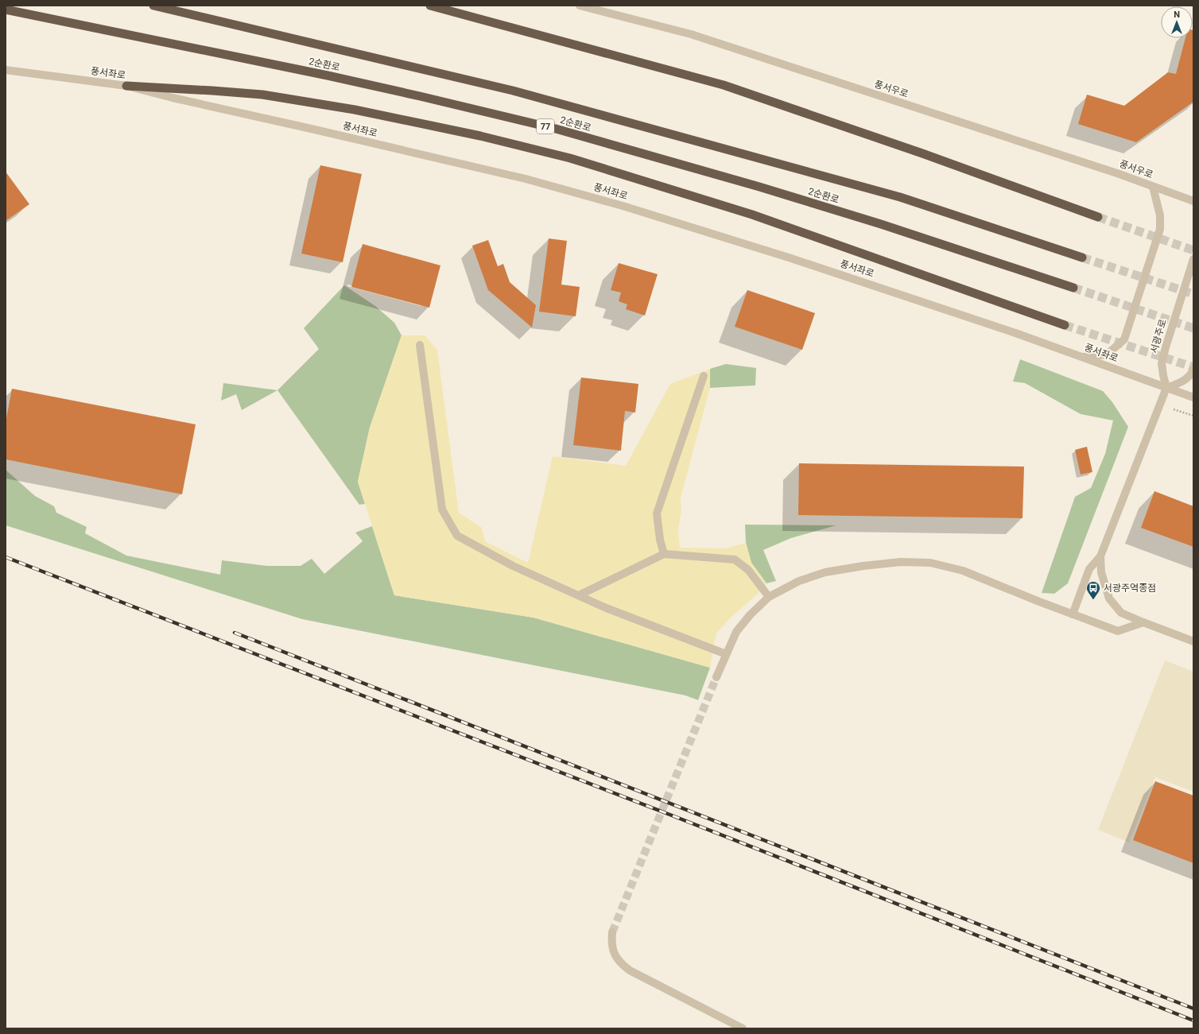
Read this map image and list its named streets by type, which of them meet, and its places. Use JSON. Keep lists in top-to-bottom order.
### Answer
{
  "streets": {
    "highway": ["2순환로", "77"],
    "street": ["풍서좌로", "풍서우로", "서광주로"]
  },
  "crossings": [
    ["풍서좌로", "서광주로"]
  ],
  "places": {
    "bus stop": ["서광주역종점"]
  },
  "north": "top"
}
